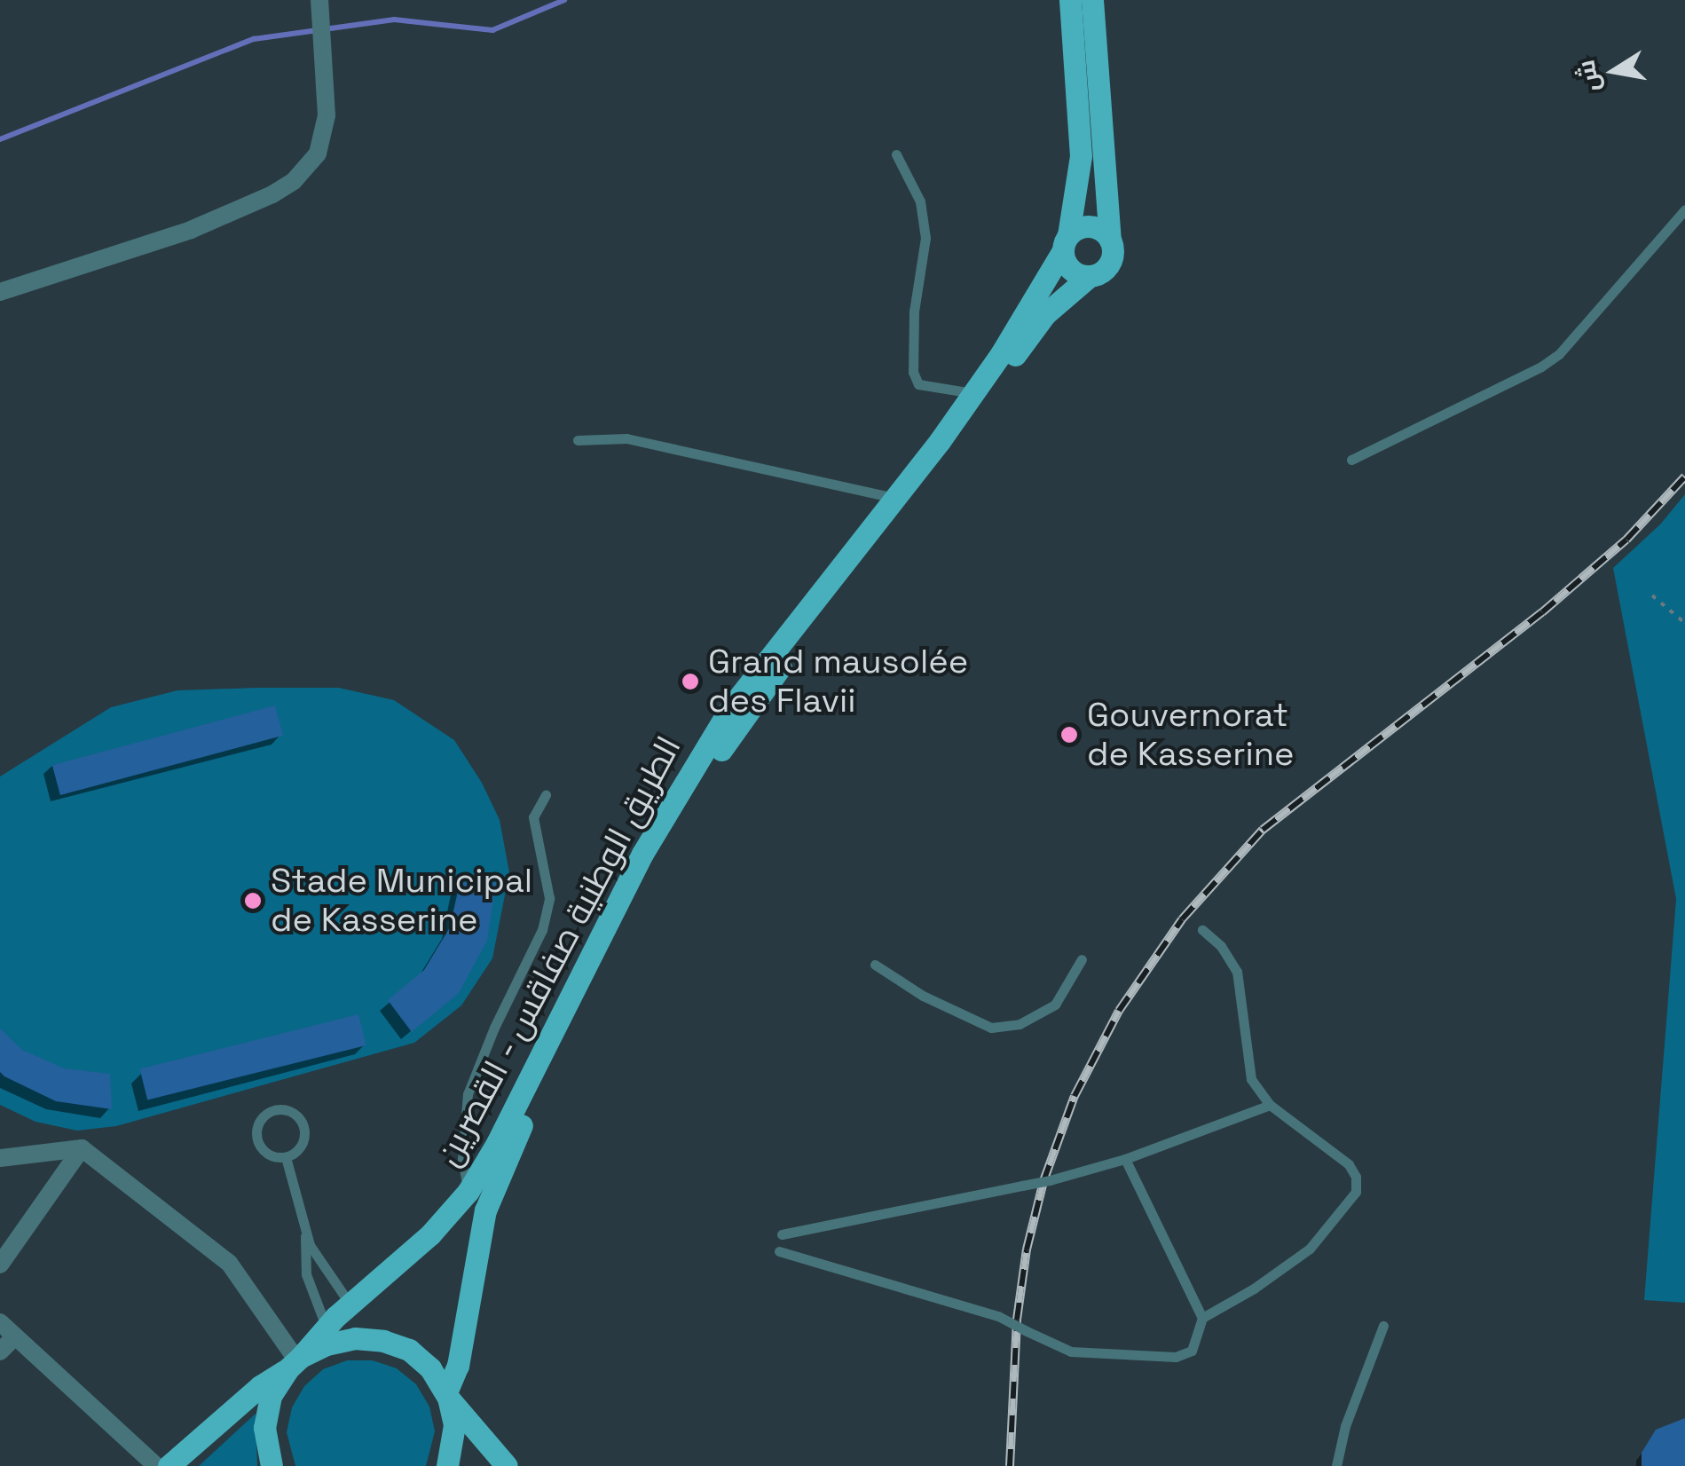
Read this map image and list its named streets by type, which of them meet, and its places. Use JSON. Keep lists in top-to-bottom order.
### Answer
{
  "streets": {
    "main road": ["الطريق الوطنية صفاقس - القصرين"]
  },
  "places": ["Grand mausolée des Flavii", "Gouvernorat de Kasserine", "Stade Municipal de Kasserine"],
  "north": "left"
}
